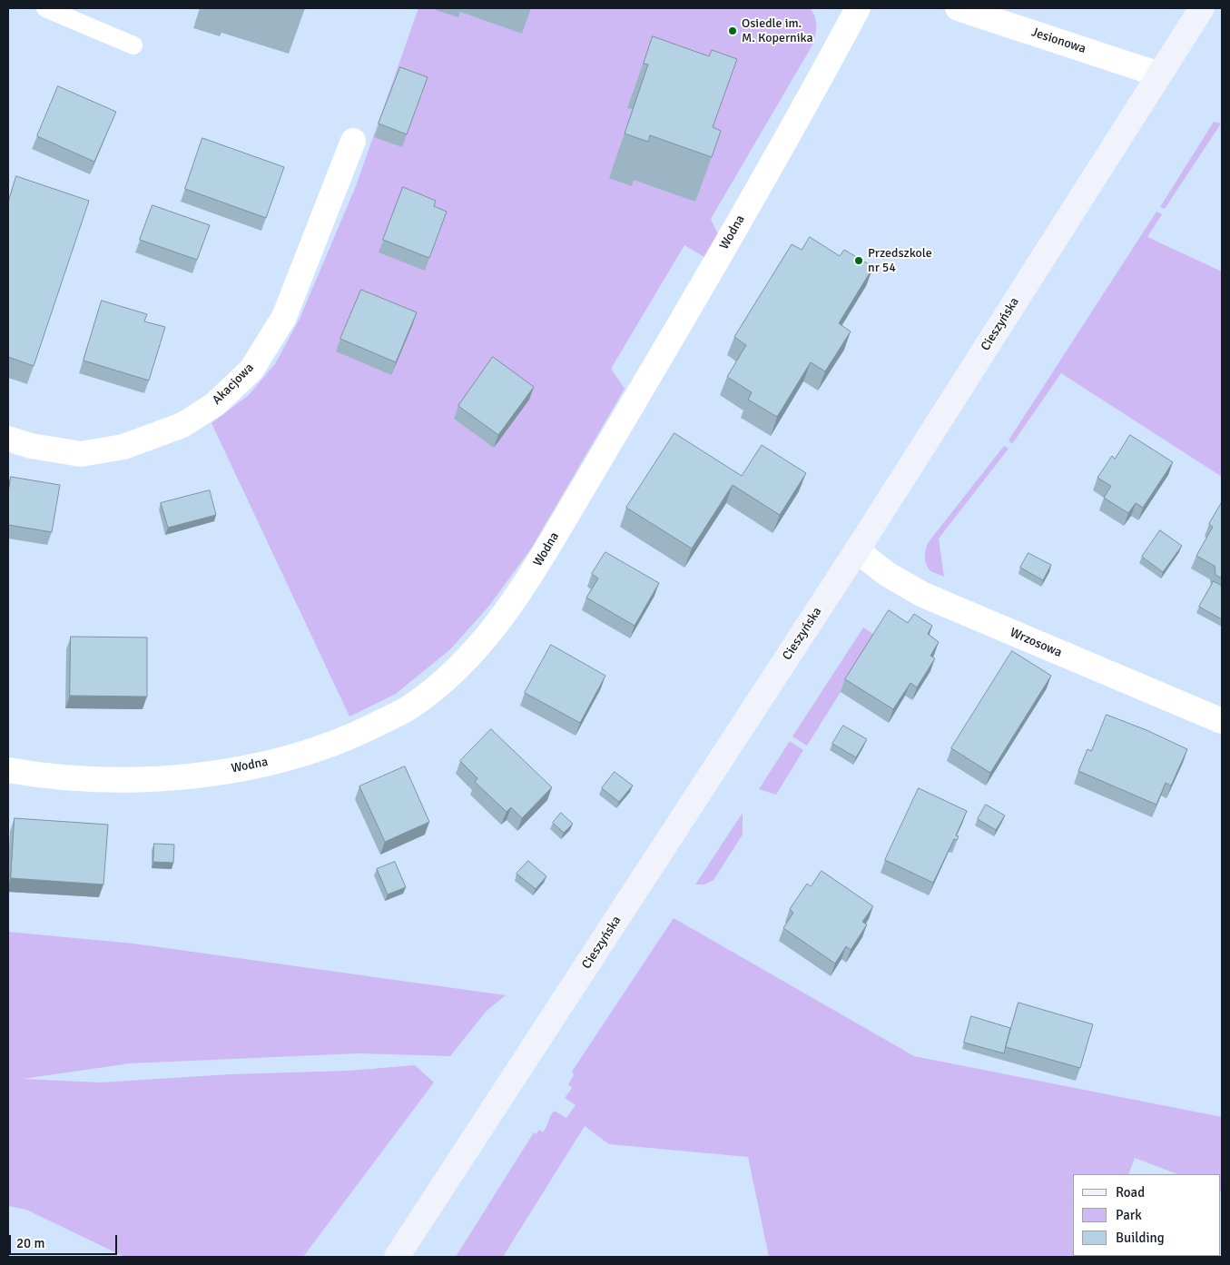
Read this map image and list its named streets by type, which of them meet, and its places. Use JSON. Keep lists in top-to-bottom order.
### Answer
{
  "streets": {
    "main road": ["Cieszyńska"],
    "street": [
      "Jesionowa",
      "Wodna",
      "Akacjowa",
      "Wrzosowa"
    ]
  },
  "crossings": [
    ["Jesionowa", "Cieszyńska"],
    ["Cieszyńska", "Wrzosowa"]
  ],
  "places": ["Osiedle im. M. Kopernika", "Przedszkole nr 54"],
  "legend": ["Road", "Park", "Building"],
  "scale_bar": "20 m"
}
